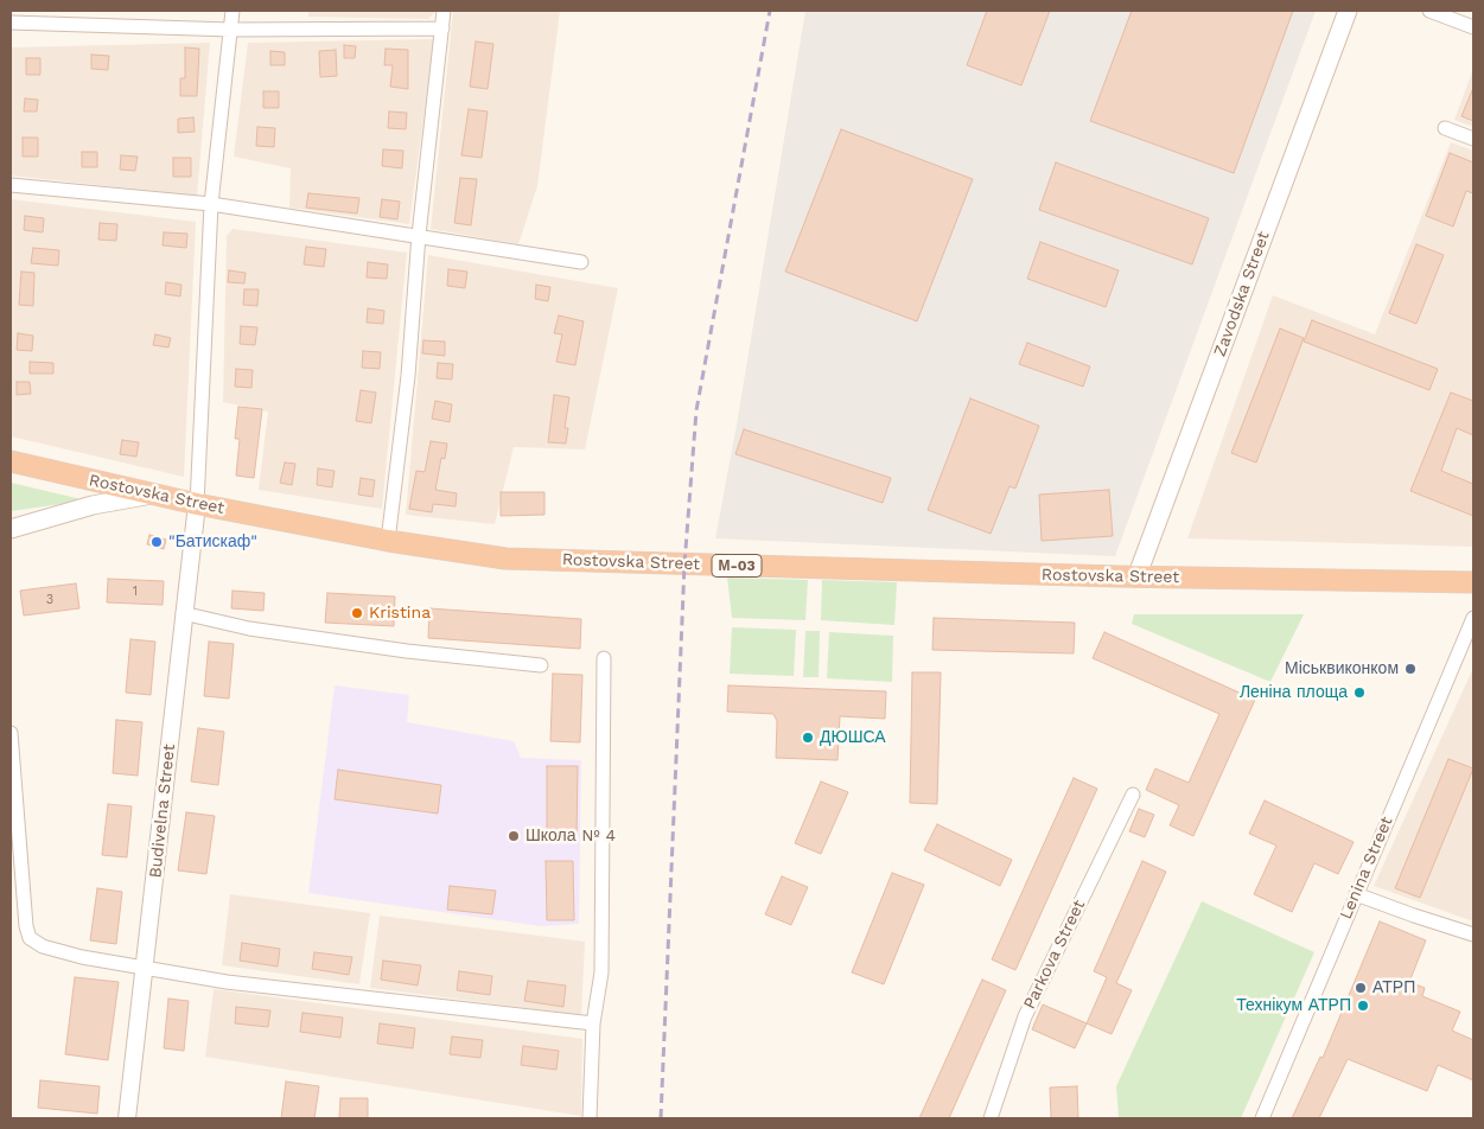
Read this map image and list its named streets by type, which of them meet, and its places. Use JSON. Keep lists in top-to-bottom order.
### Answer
{
  "streets": {
    "highway": ["Rostovska Street", "М-03"],
    "main road": ["Zavodska Street"],
    "street": ["Budivelna Street", "Lenina Street", "Parkova Street"]
  },
  "crossings": [
    ["Zavodska Street", "Rostovska Street"],
    ["Rostovska Street", "Budivelna Street"]
  ],
  "places": [
    "\"Батискаф\"",
    "Kristina",
    "Міськвиконком",
    "Леніна площа",
    "ДЮШСА",
    "Школа № 4",
    "АТРП",
    "Технікум АТРП"
  ],
  "house_numbers": ["1", "3"]
}
